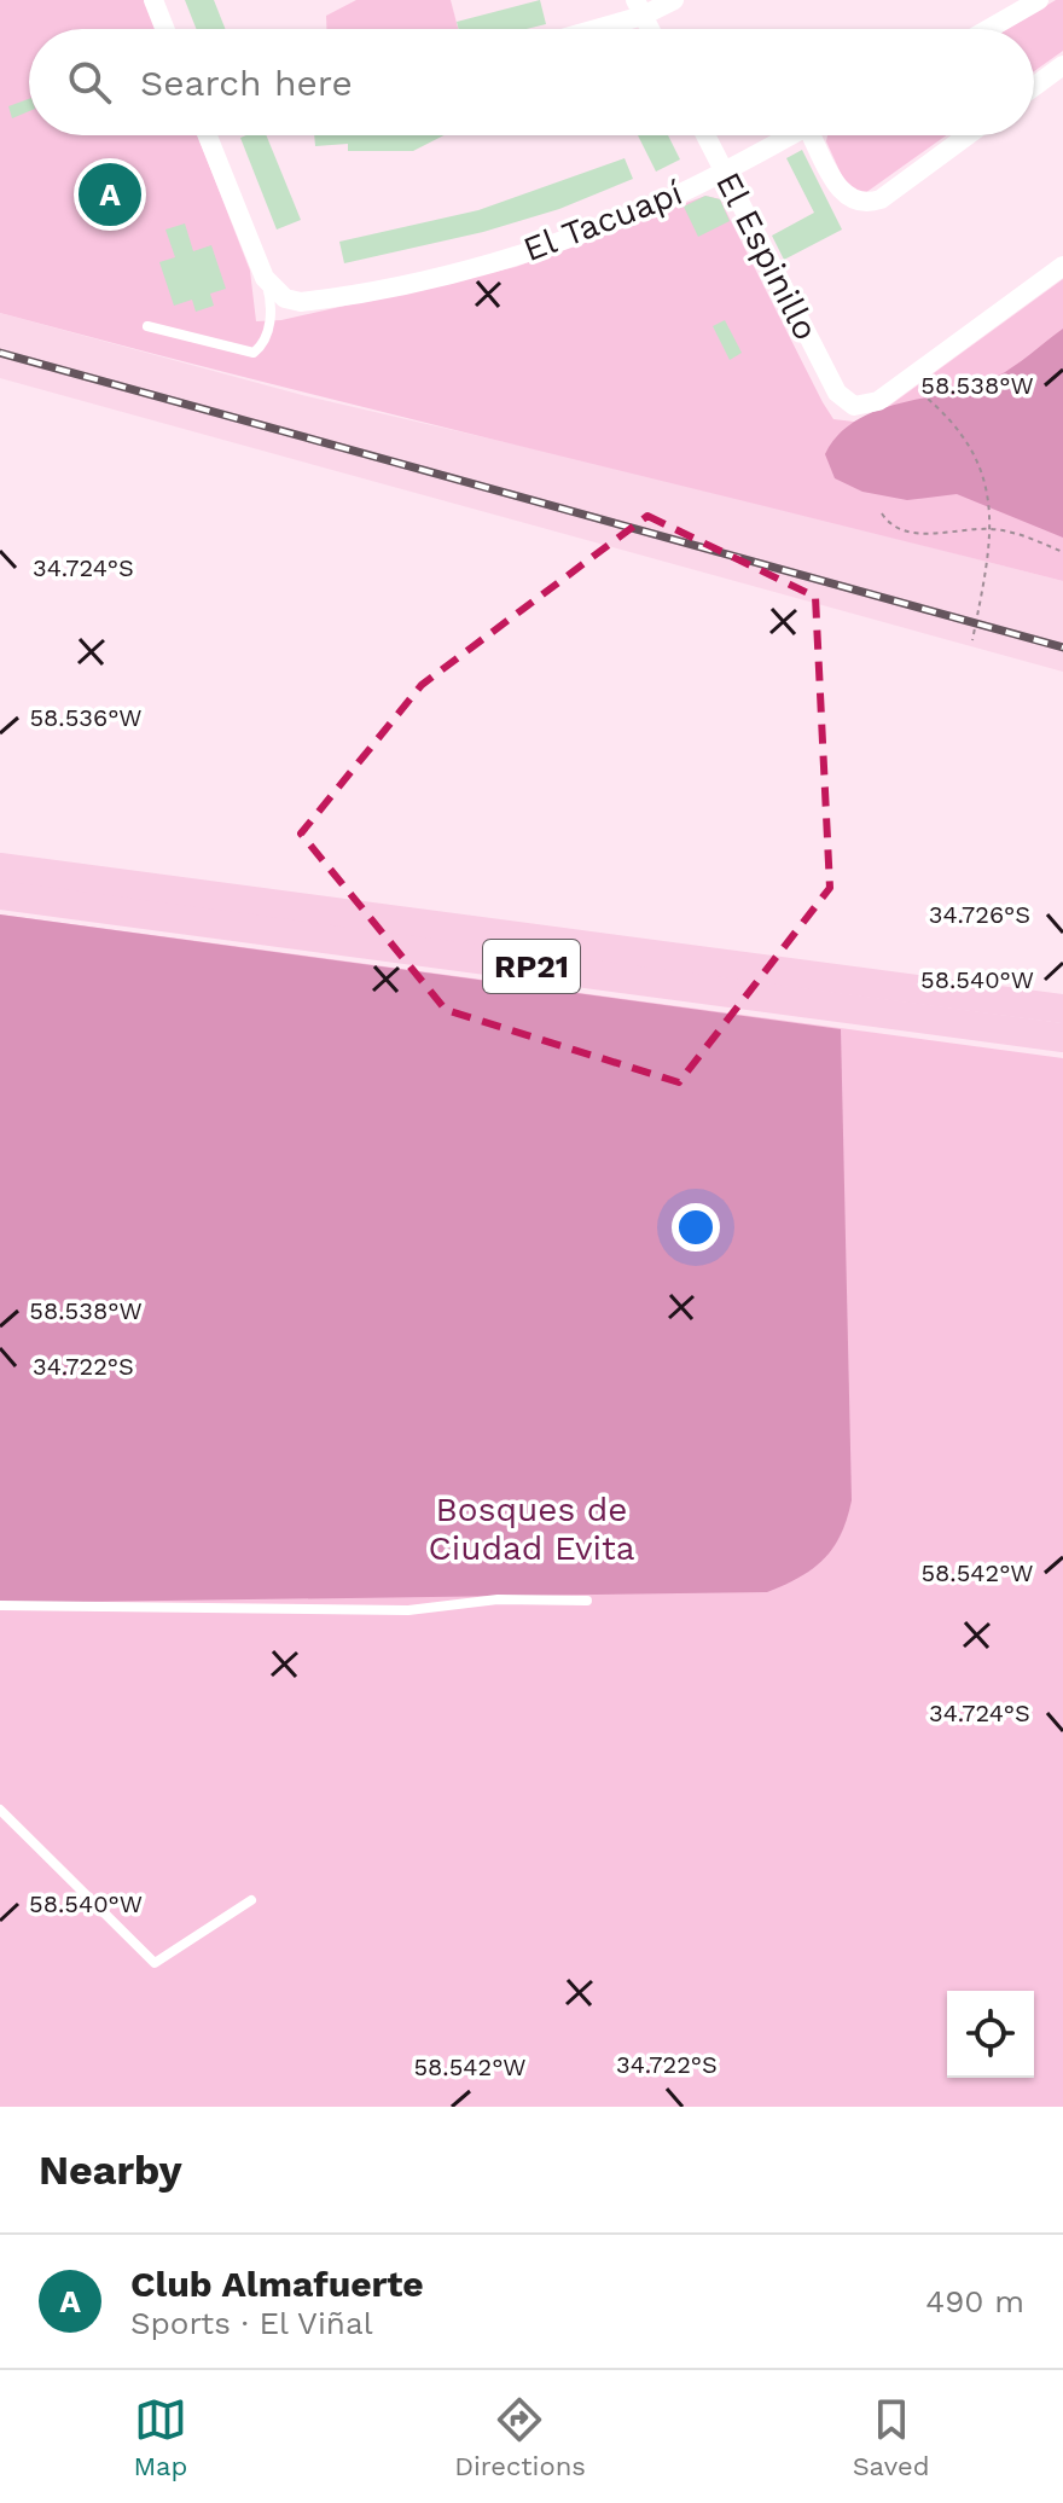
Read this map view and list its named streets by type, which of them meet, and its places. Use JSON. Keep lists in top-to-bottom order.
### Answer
{
  "streets": {
    "main road": ["RP21"],
    "street": ["El Tacuapí", "El Espinillo"]
  },
  "crossings": [
    ["El Tacuapí", "El Espinillo"]
  ],
  "parks": ["Bosques de Ciudad Evita"],
  "page": {
    "search": "Search here",
    "pins": "A",
    "heading": "Nearby",
    "list": [
      {
        "mark": "A",
        "name": "Club Almafuerte",
        "note": "Sports · El Viñal",
        "value": "490 m"
      }
    ],
    "nav": ["Map", "Directions", "Saved"]
  },
  "coordinates": [
    "58.538°W",
    "34.724°S",
    "58.536°W",
    "34.726°S",
    "58.540°W",
    "34.722°S",
    "58.542°W"
  ]
}
